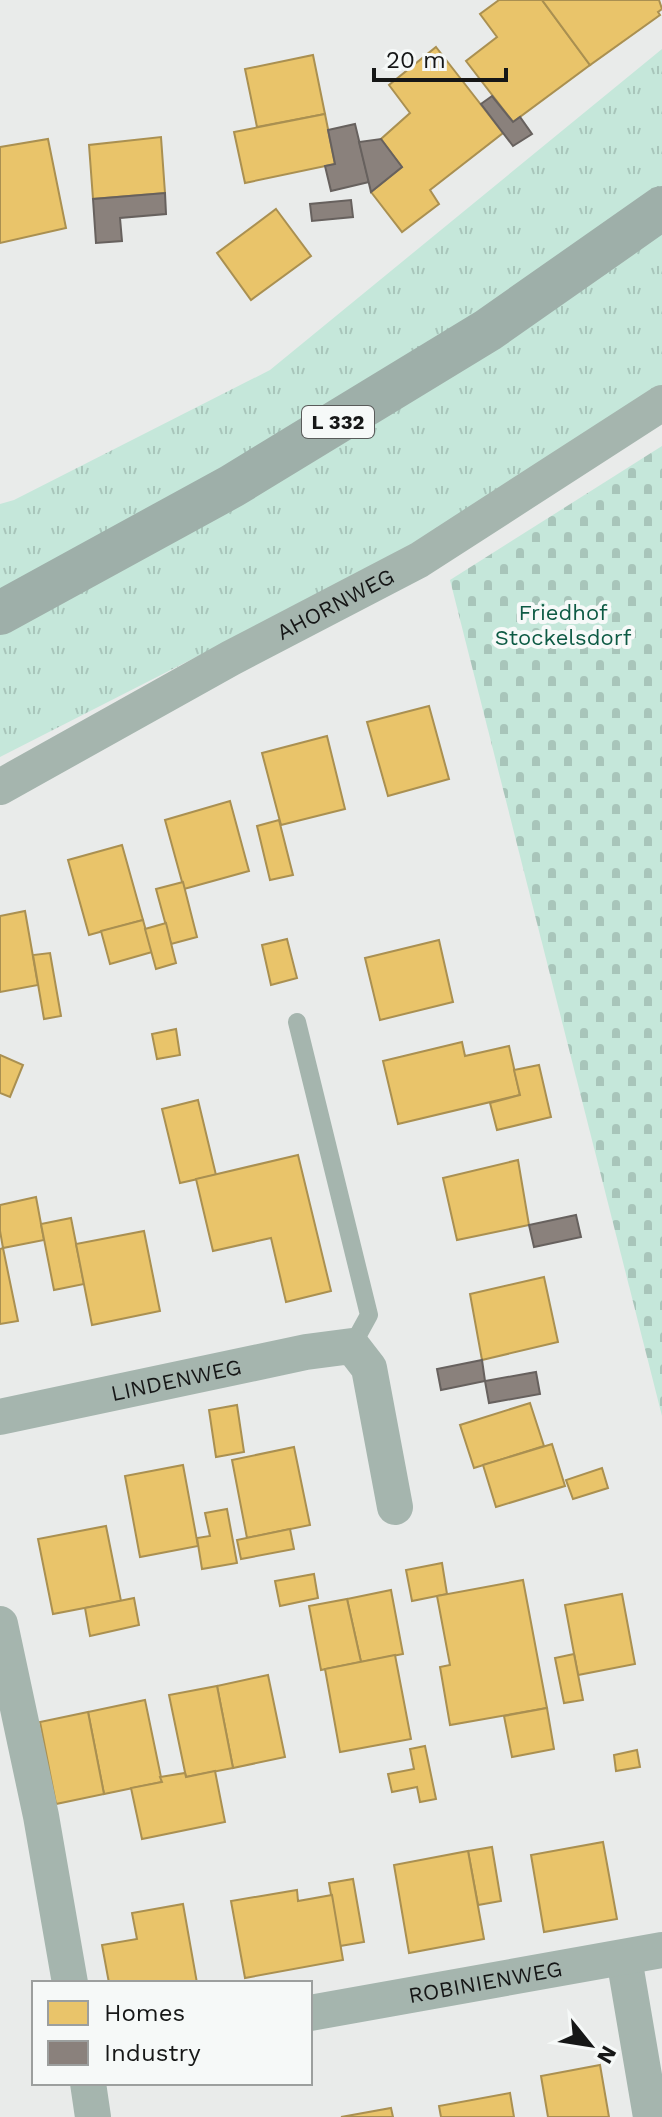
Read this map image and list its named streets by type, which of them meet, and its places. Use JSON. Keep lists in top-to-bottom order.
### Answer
{
  "streets": {
    "main road": ["L 332"],
    "street": ["AHORNWEG", "LINDENWEG", "ROBINIENWEG"]
  },
  "parks": ["Friedhof Stockelsdorf"],
  "legend": ["Homes", "Industry"],
  "scale_bar": "20 m",
  "north": "bottom right"
}
